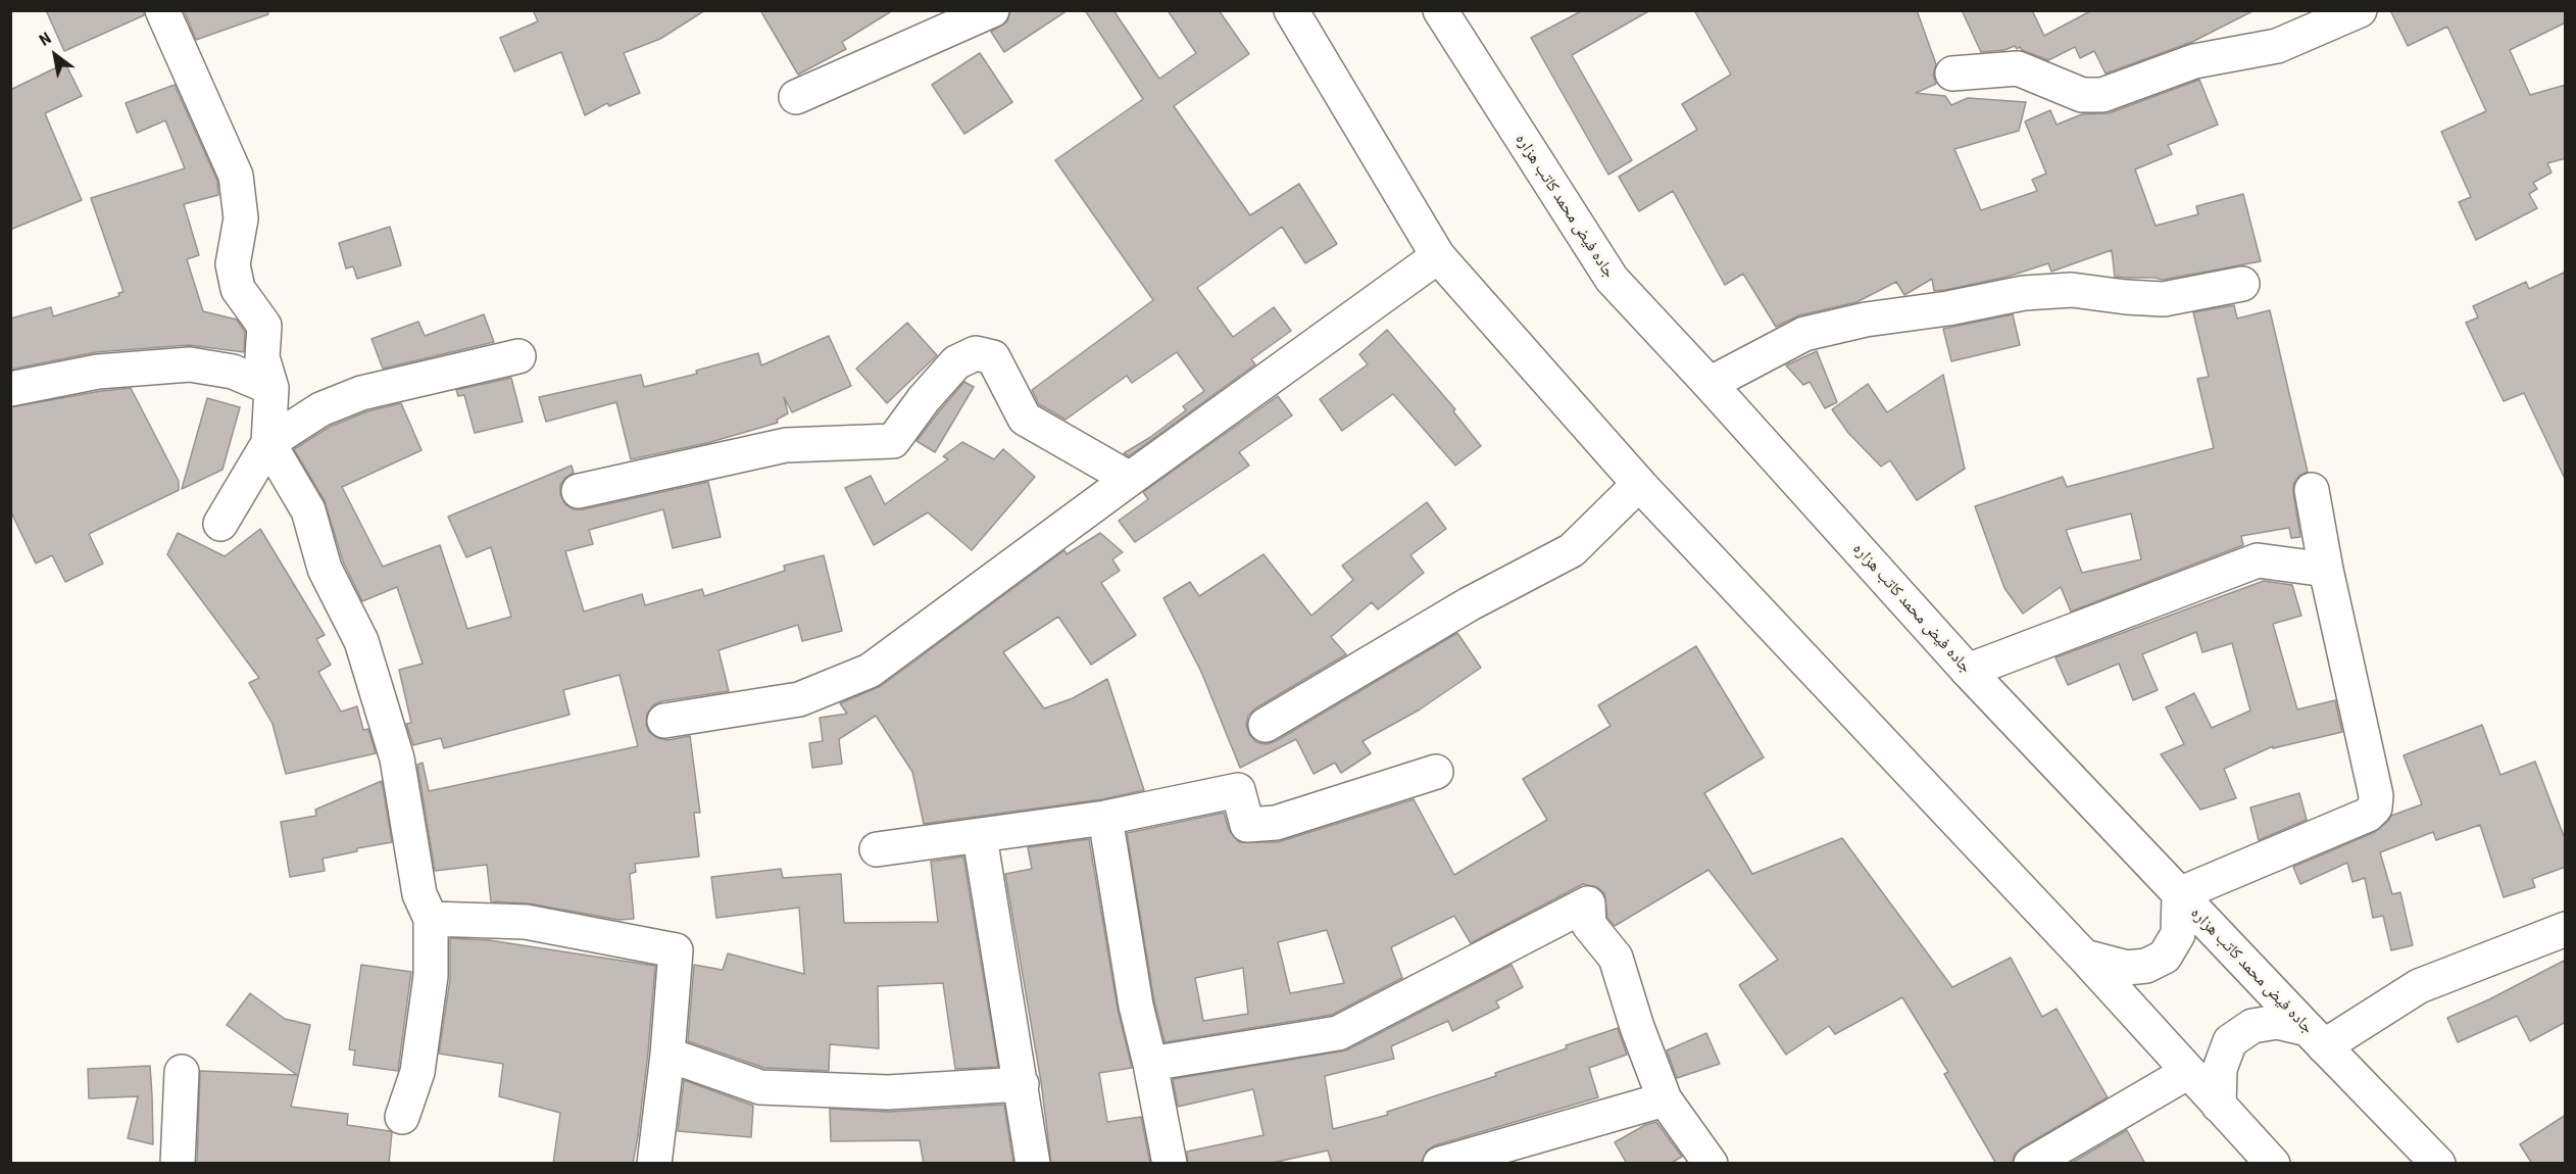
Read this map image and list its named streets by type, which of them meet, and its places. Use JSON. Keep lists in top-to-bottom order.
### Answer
{
  "streets": {
    "street": ["جاده فیض محمد کاتب هزاره"]
  },
  "north": "top left"
}
